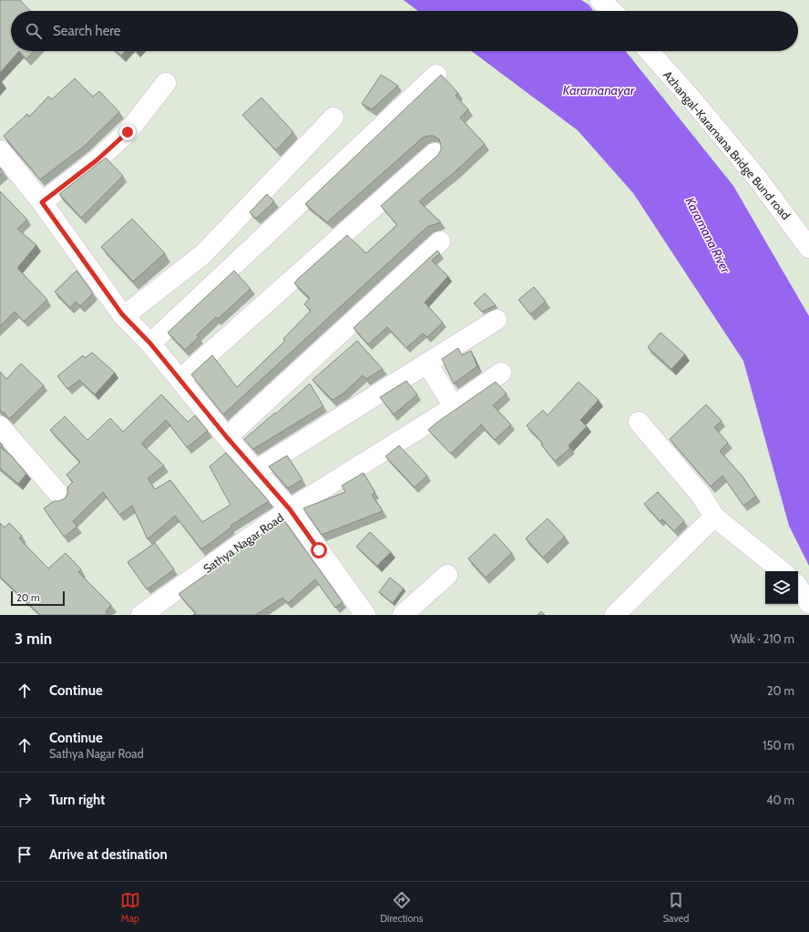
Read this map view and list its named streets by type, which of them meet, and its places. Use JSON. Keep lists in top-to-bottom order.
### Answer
{
  "streets": {
    "street": ["Azhangal-Karamana Bridge Bund road", "Sathya Nagar Road"]
  },
  "water": ["Karamanayar", "Karamana River"],
  "scale_bar": "20 m",
  "page": {
    "search": "Search here",
    "scale": "20 m",
    "heading": ["3 min", "Walk · 210 m"],
    "list": [
      ["Continue", "20 m"],
      ["Continue", "Sathya Nagar Road", "150 m"],
      ["Turn right", "40 m"],
      "Arrive at destination"
    ],
    "nav": ["Map", "Directions", "Saved"]
  }
}
